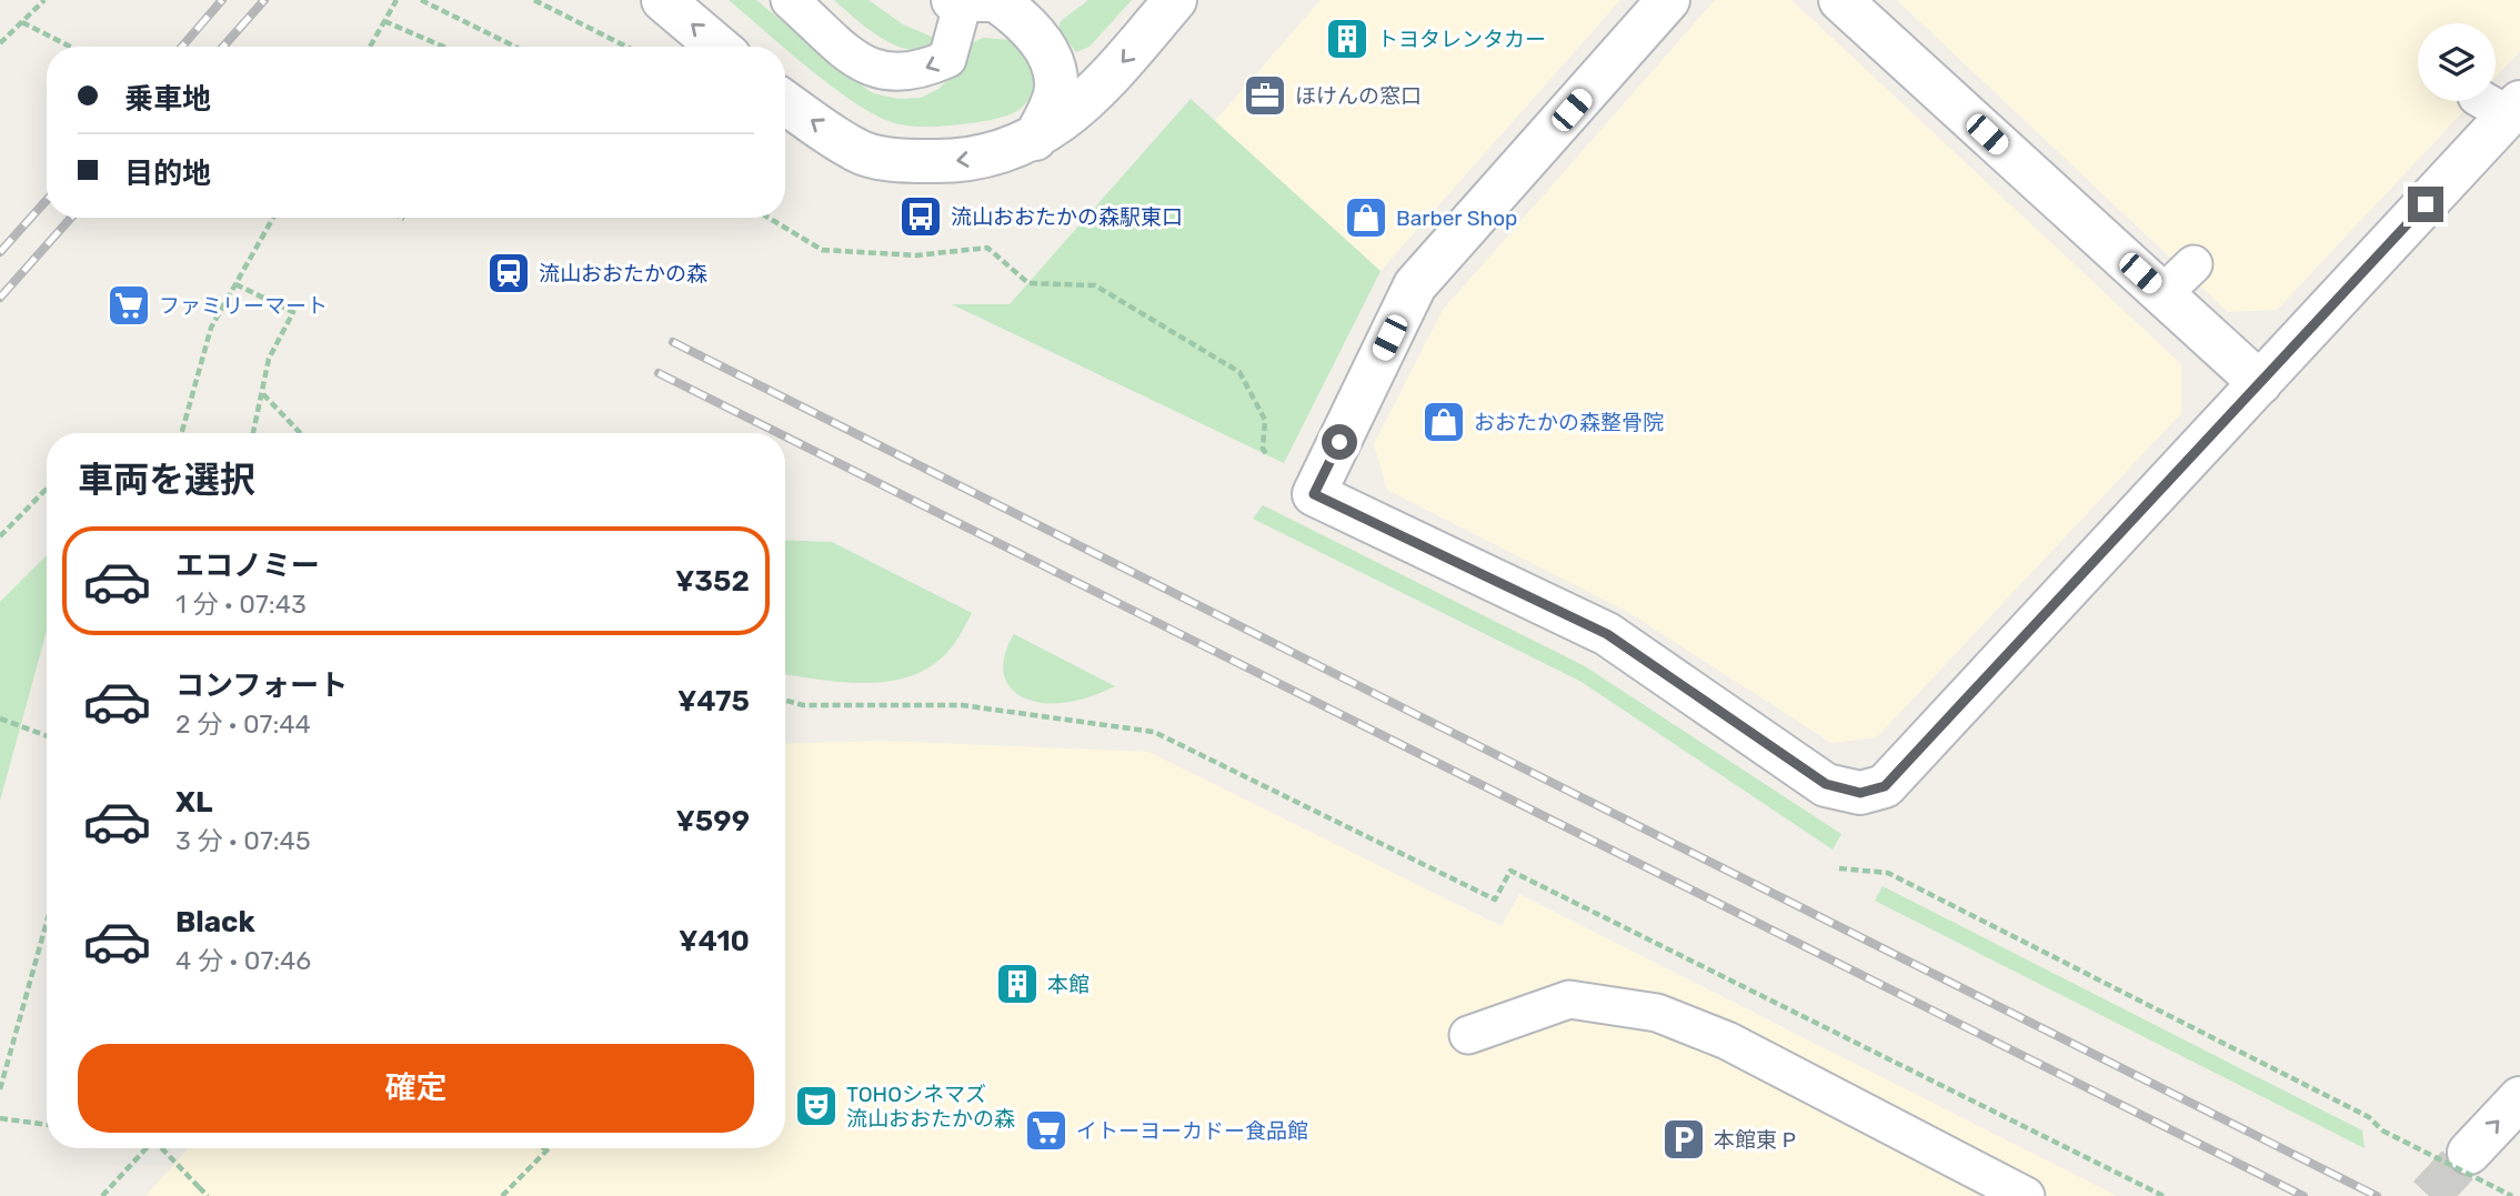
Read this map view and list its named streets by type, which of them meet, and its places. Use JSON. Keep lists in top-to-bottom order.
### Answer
{
  "places": {
    "building": ["トヨタレンタカー", "本館"],
    "office": ["ほけんの窓口"],
    "bus stop": ["流山おおたかの森駅東口"],
    "shop": ["Barber Shop", "おおたかの森整骨院"],
    "station": ["流山おおたかの森"],
    "supermarket": ["ファミリーマート", "イトーヨーカドー食品館"],
    "theatre": ["TOHOシネマズ 流山おおたかの森"],
    "parking": ["本館東 P"]
  },
  "page": {
    "banner": ["乗車地", "目的地"],
    "heading": "車両を選択",
    "list": [
      {
        "name": "エコノミー",
        "note": "1 分 · 07:43",
        "value": "¥352"
      },
      {
        "name": "コンフォート",
        "note": "2 分 · 07:44",
        "value": "¥475"
      },
      {
        "name": "XL",
        "note": "3 分 · 07:45",
        "value": "¥599"
      },
      {
        "name": "Black",
        "note": "4 分 · 07:46",
        "value": "¥410"
      }
    ],
    "buttons": "確定"
  }
}
